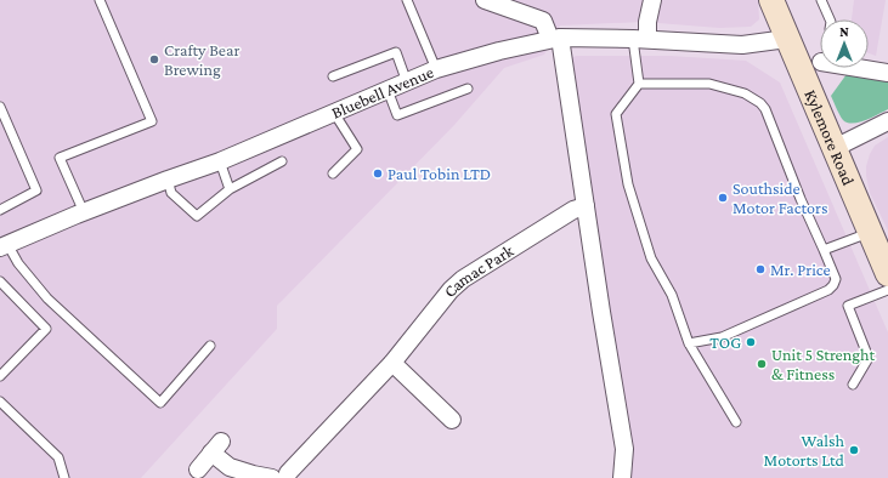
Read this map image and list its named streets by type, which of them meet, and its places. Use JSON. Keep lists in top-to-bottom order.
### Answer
{
  "streets": {
    "main road": ["Kylemore Road"],
    "street": ["Bluebell Avenue", "Camac Park"]
  },
  "crossings": [
    ["Bluebell Avenue", "Kylemore Road"]
  ],
  "places": [
    "Crafty Bear Brewing",
    "Paul Tobin LTD",
    "Southside Motor Factors",
    "Mr. Price",
    "TOG",
    "Unit 5 Strenght & Fitness",
    "Walsh Motorts Ltd"
  ],
  "north": "top"
}
